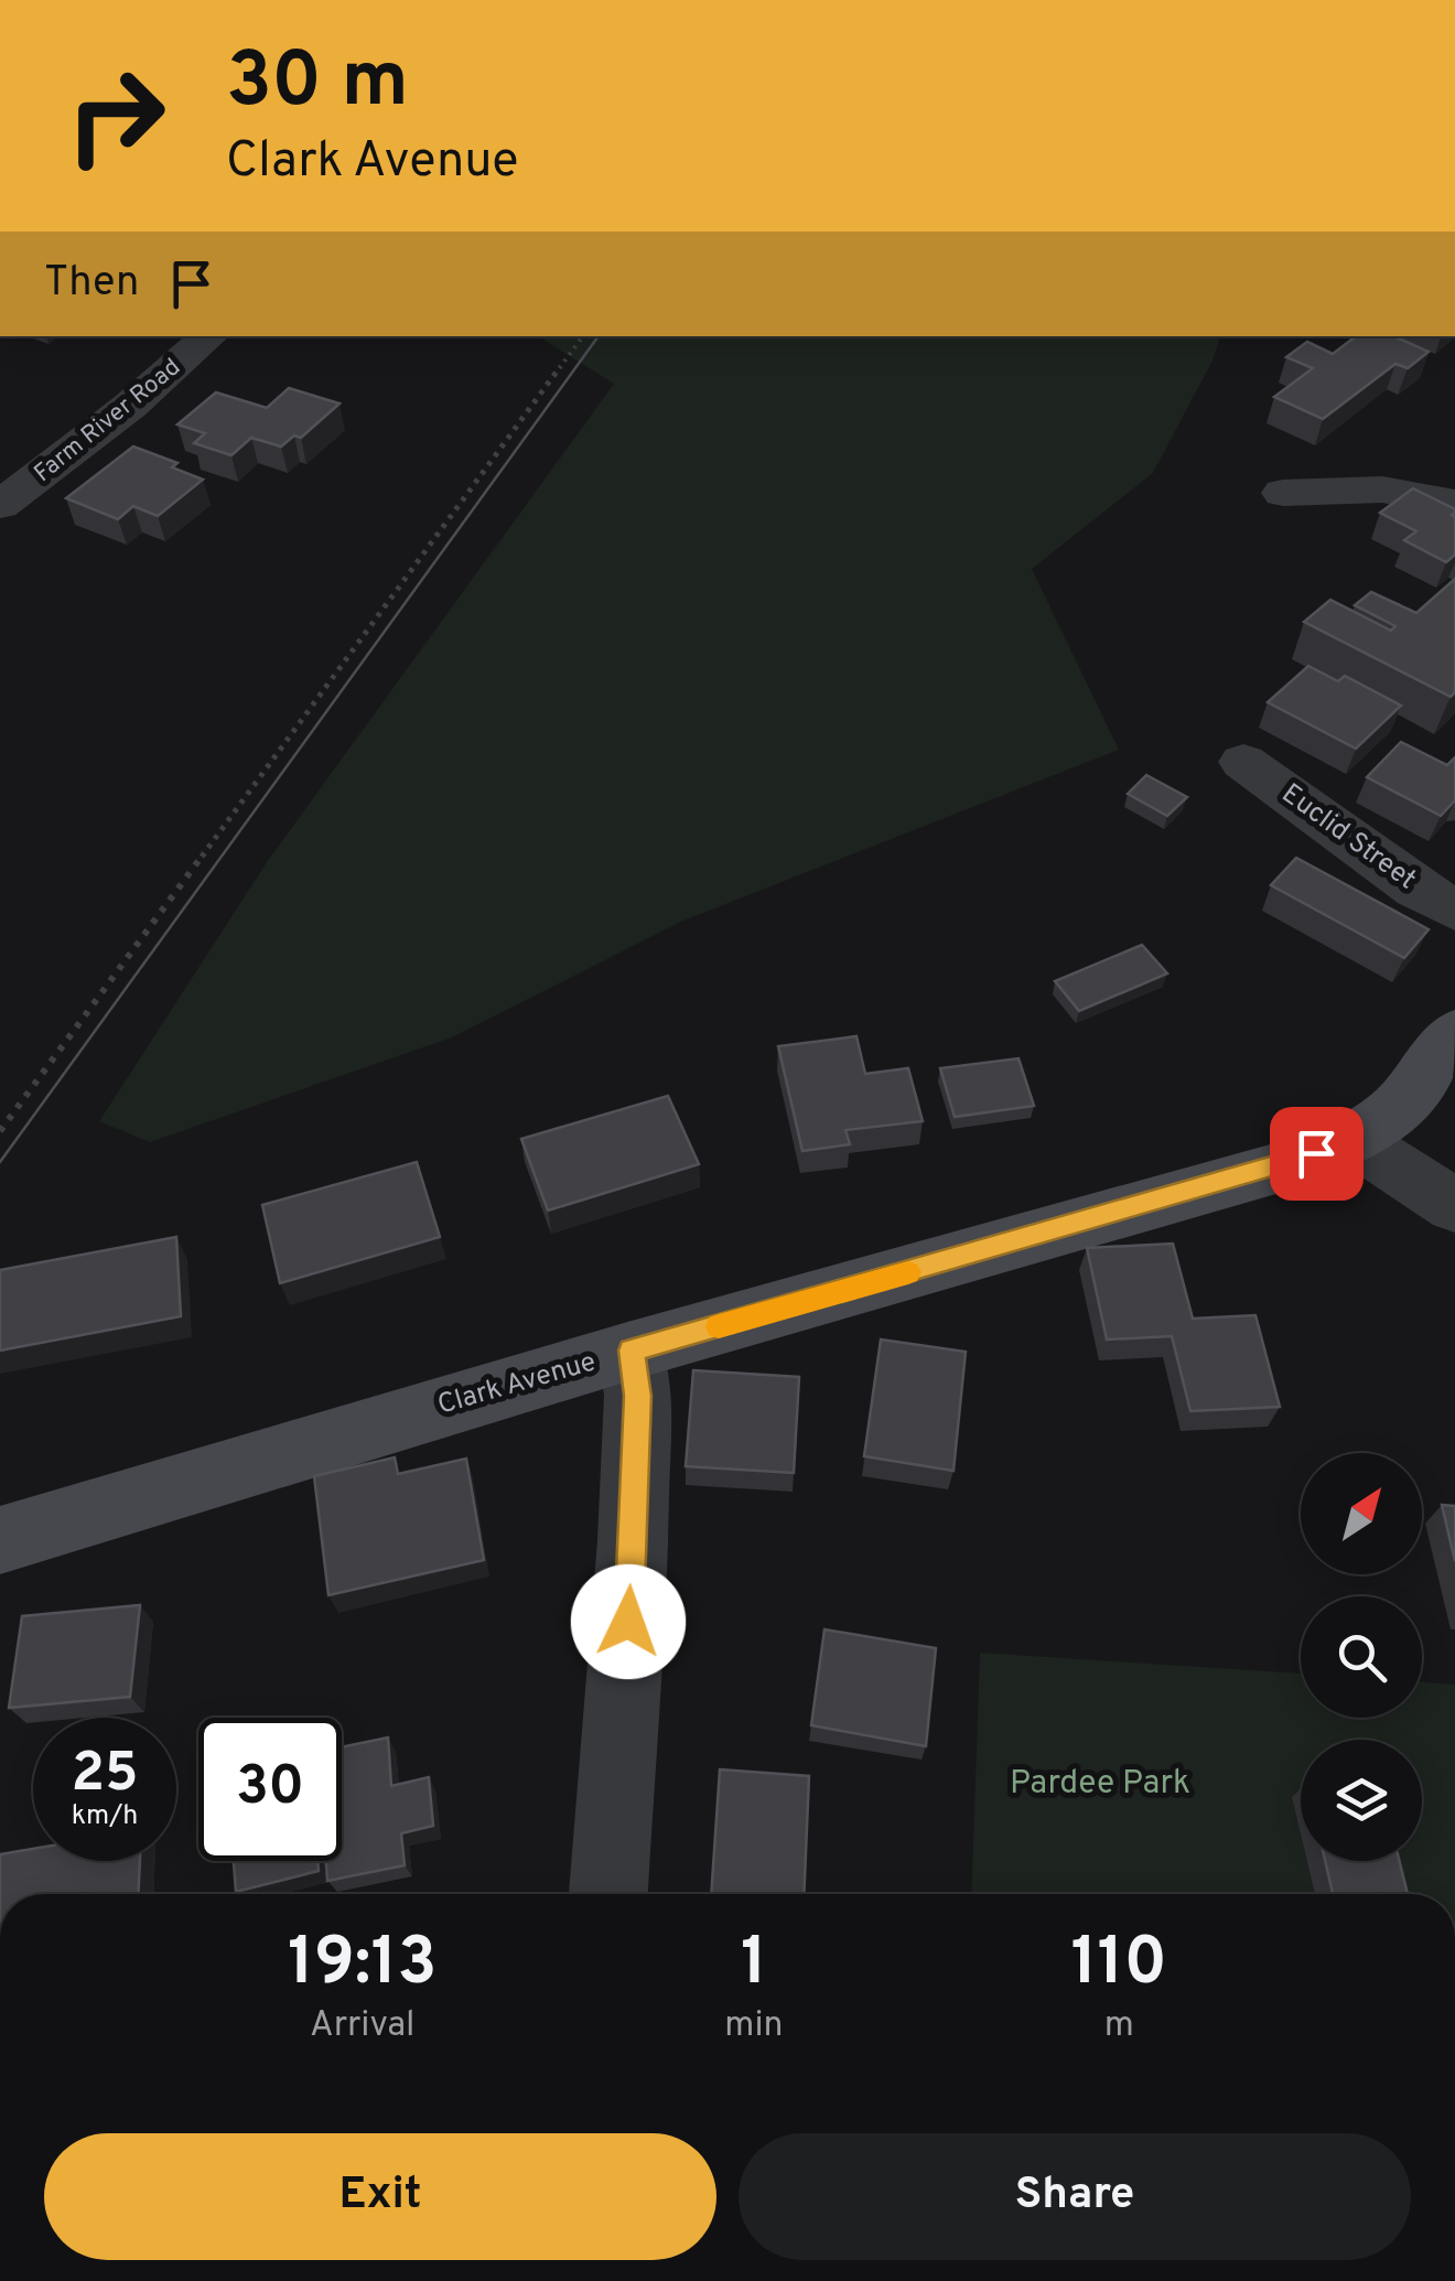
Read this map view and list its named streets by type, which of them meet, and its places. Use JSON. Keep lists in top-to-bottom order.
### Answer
{
  "streets": {
    "street": ["Farm River Road", "Euclid Street", "Clark Avenue"]
  },
  "parks": ["Pardee Park"],
  "north": "top right",
  "page": {
    "turn": ["30 m", "Clark Avenue"],
    "then": "Then",
    "speed": "25 km/h",
    "limit": "30",
    "eta": [
      "19:13",
      "Arrival",
      "1",
      "min",
      "110",
      "m"
    ],
    "buttons": ["Exit", "Share"]
  }
}
